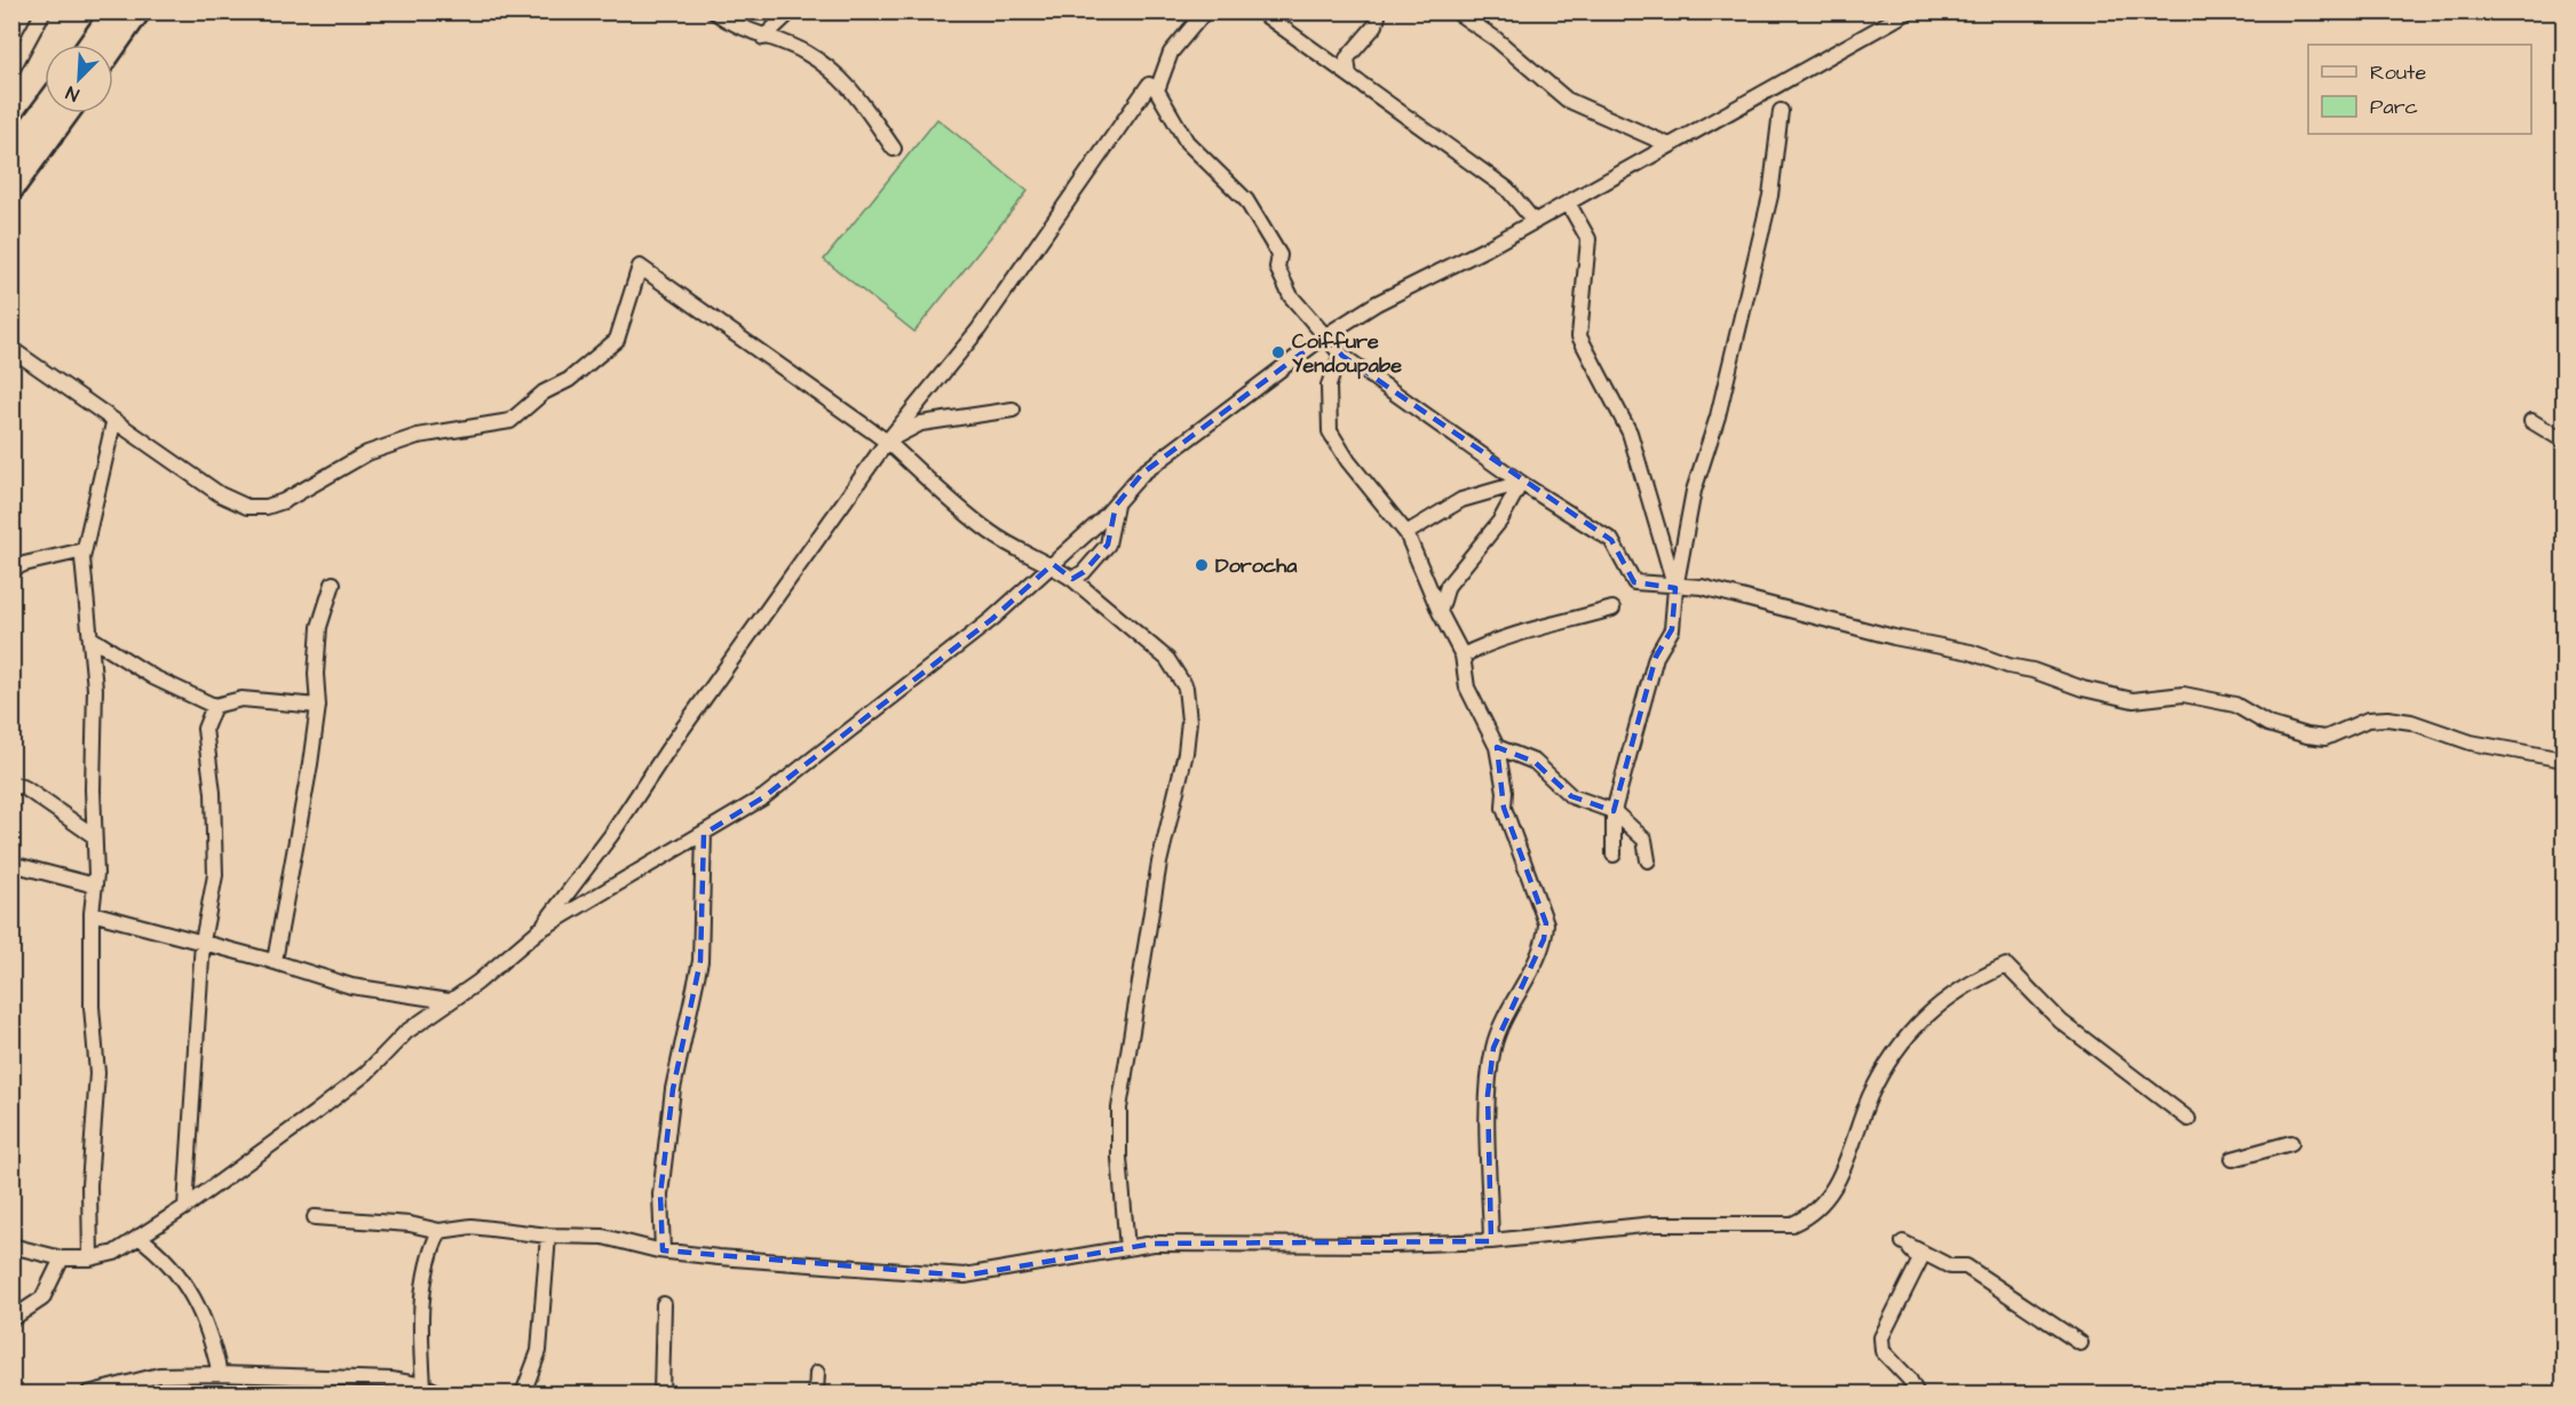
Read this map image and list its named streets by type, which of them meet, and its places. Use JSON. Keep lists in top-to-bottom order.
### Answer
{
  "places": ["Coiffure Yendoupabe", "Dorocha"],
  "legend": ["Route", "Parc"],
  "north": "bottom left"
}
